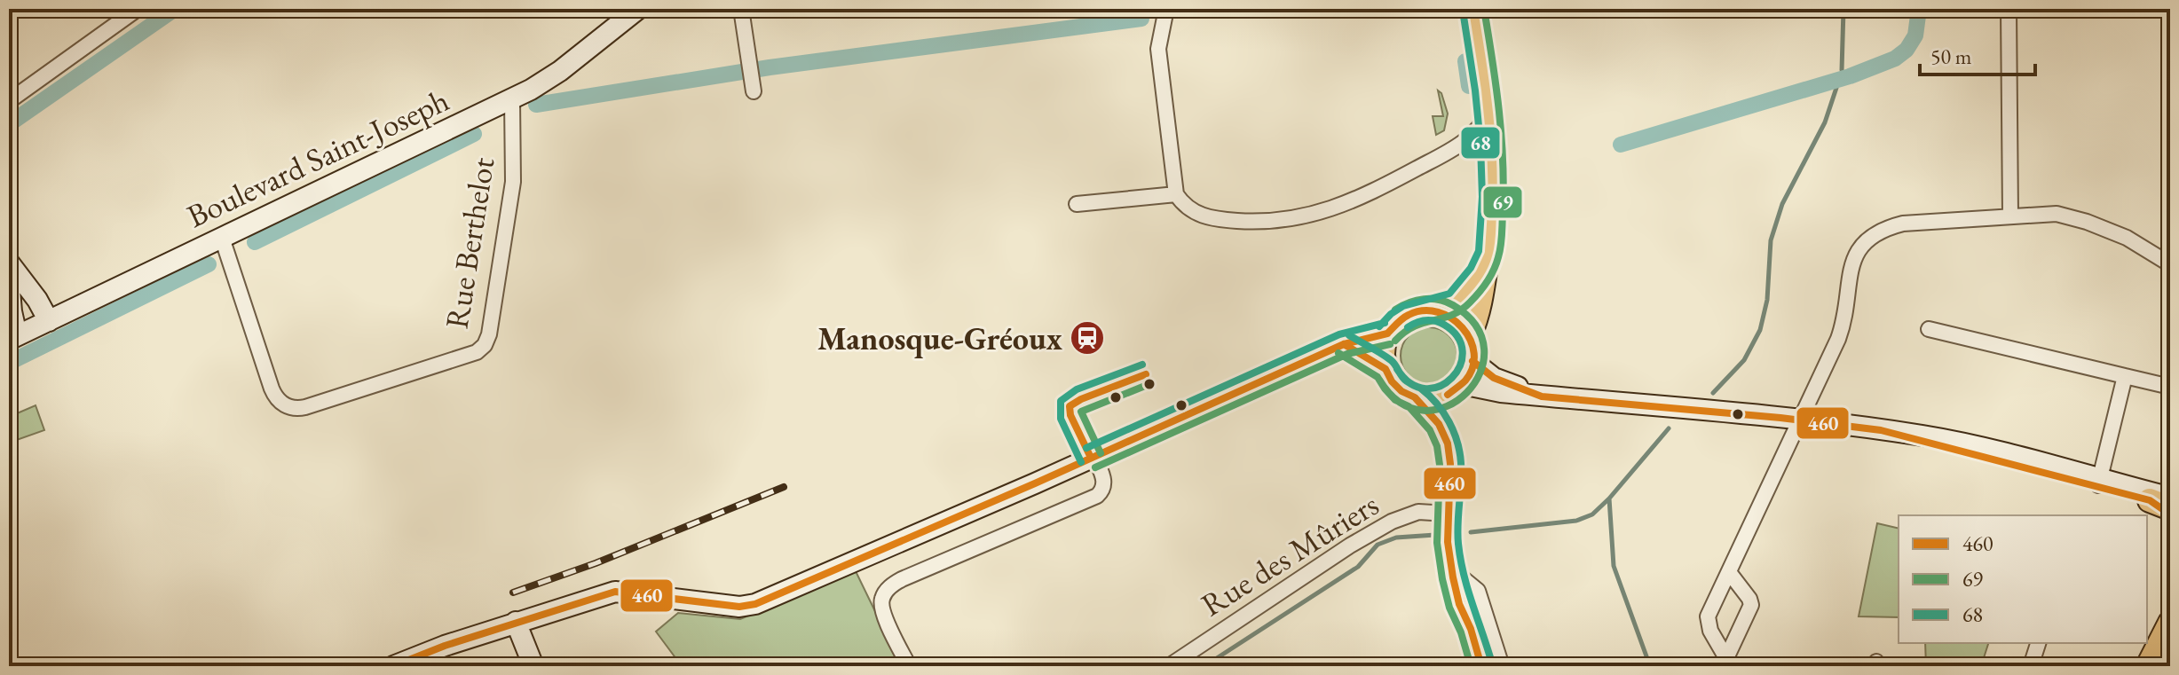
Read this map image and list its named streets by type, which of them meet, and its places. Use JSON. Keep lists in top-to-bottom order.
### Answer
{
  "streets": {
    "street": ["Boulevard Saint-Joseph", "Rue Berthelot", "Rue des Mûriers"]
  },
  "crossings": [
    ["Boulevard Saint-Joseph", "Rue Berthelot"]
  ],
  "places": {
    "station": ["Manosque-Gréoux"]
  },
  "lines": ["transit line 69", "transit line 68", "transit line 460"],
  "legend": ["460", "69", "68"],
  "scale_bar": "50 m"
}
